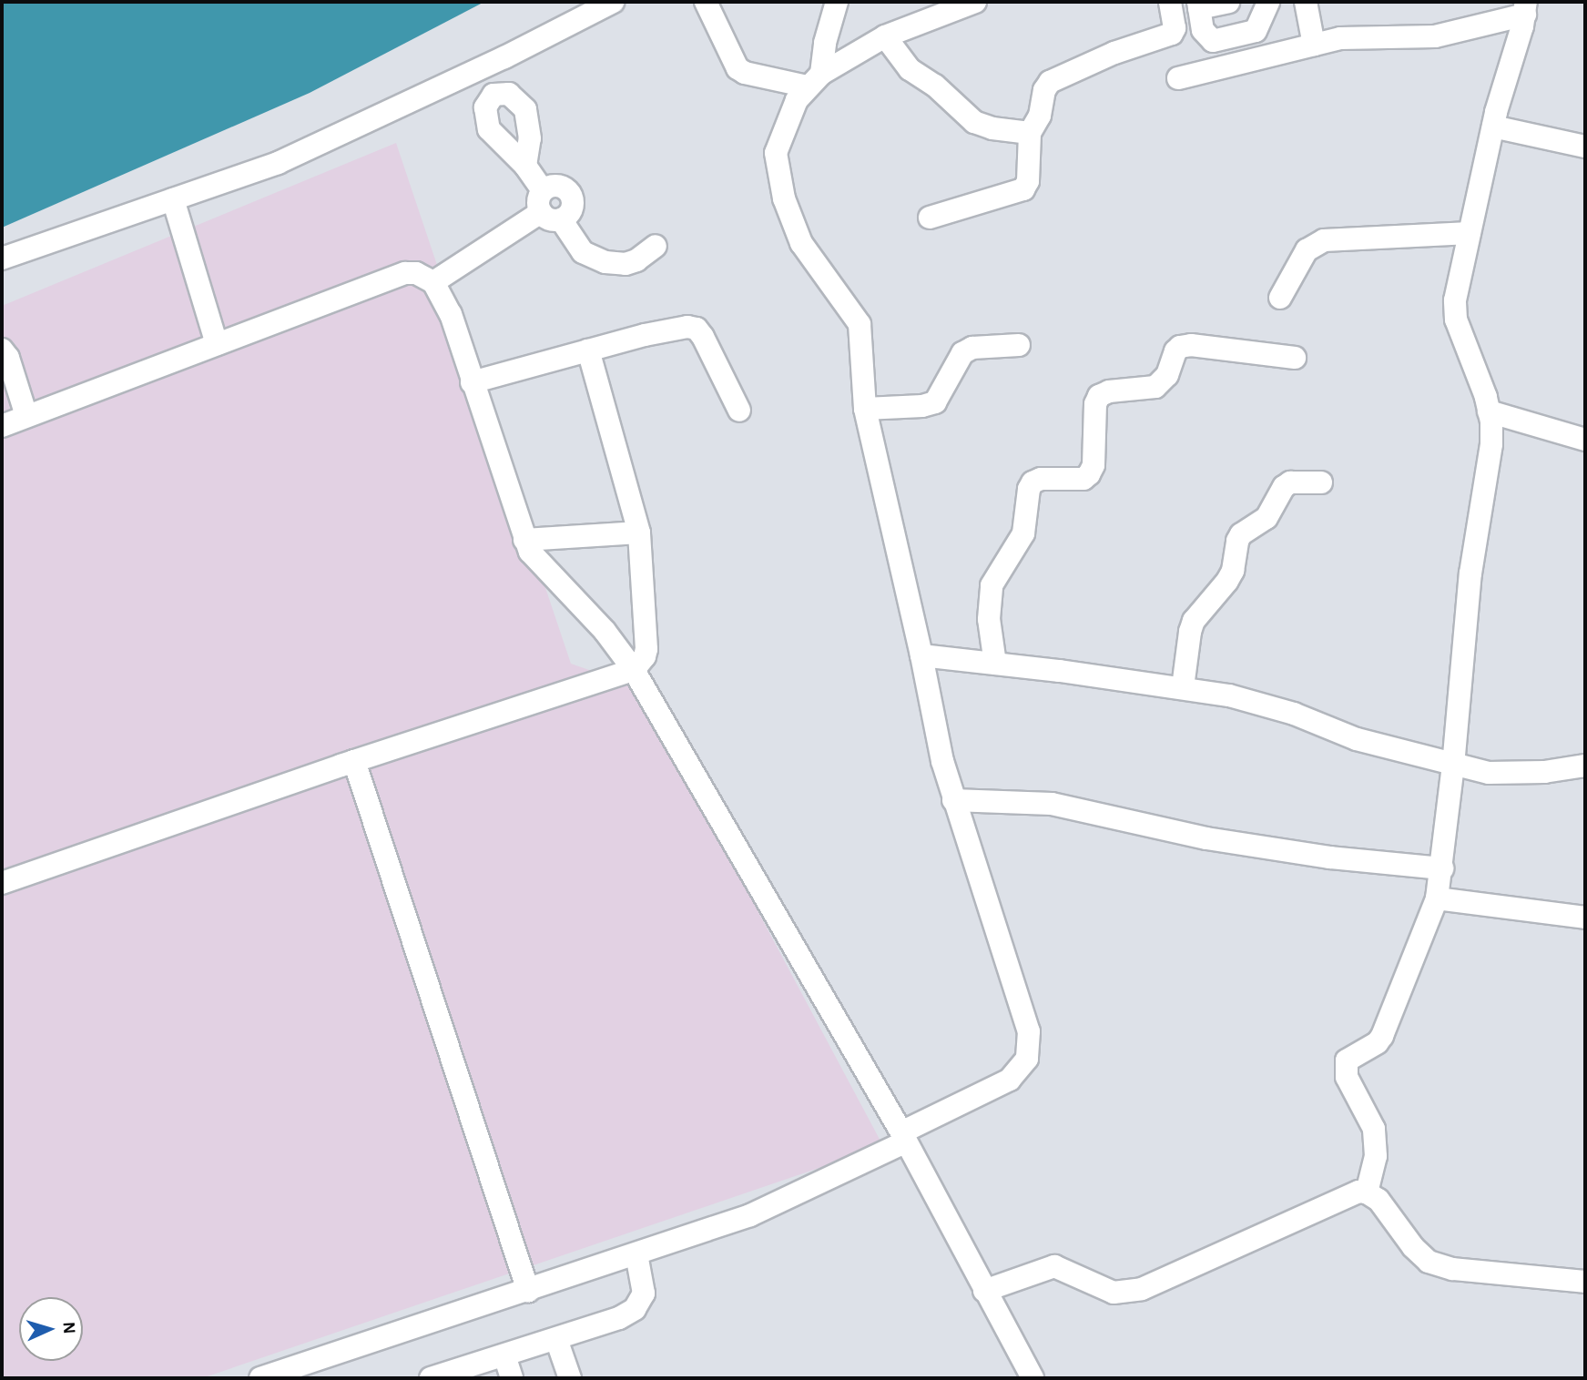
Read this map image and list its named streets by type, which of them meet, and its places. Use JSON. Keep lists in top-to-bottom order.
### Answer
{
  "north": "right"
}
